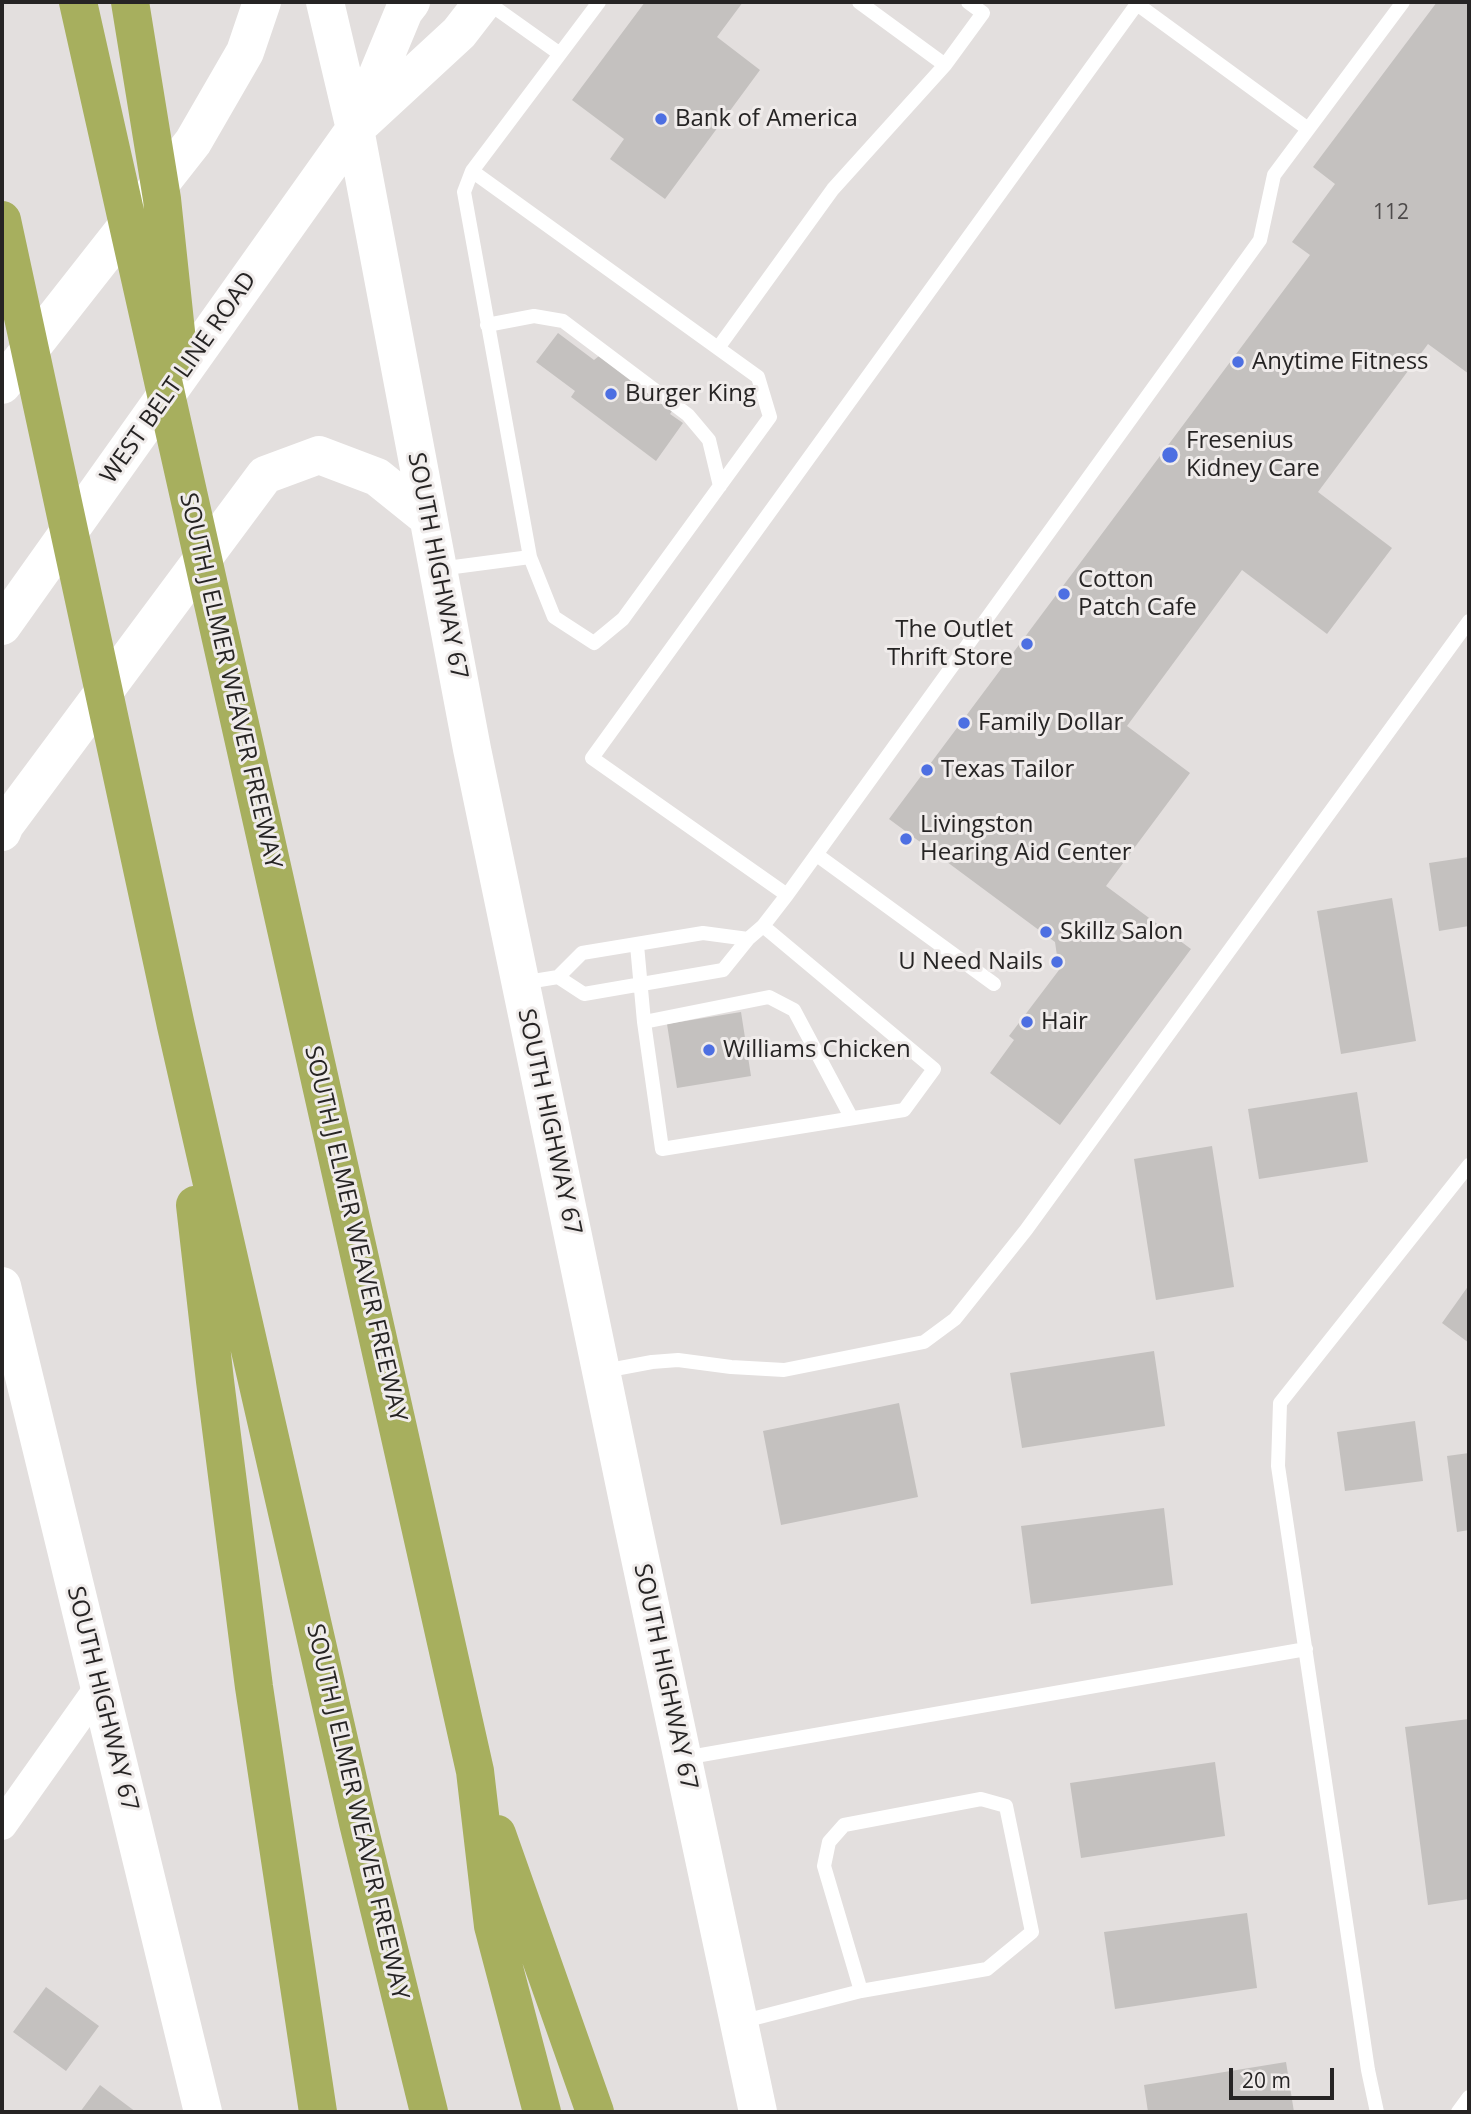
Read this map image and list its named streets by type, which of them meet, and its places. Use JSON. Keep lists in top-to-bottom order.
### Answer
{
  "streets": {
    "highway": ["SOUTH J ELMER WEAVER FREEWAY"],
    "main road": ["WEST BELT LINE ROAD", "SOUTH HIGHWAY 67"]
  },
  "crossings": [
    ["WEST BELT LINE ROAD", "SOUTH HIGHWAY 67"]
  ],
  "places": [
    "Bank of America",
    "Anytime Fitness",
    "Burger King",
    "Fresenius Kidney Care",
    "Cotton Patch Cafe",
    "The Outlet Thrift Store",
    "Family Dollar",
    "Texas Tailor",
    "Livingston Hearing Aid Center",
    "Skillz Salon",
    "U Need Nails",
    "Hair",
    "Williams Chicken"
  ],
  "house_numbers": ["112"],
  "scale_bar": "20 m"
}
